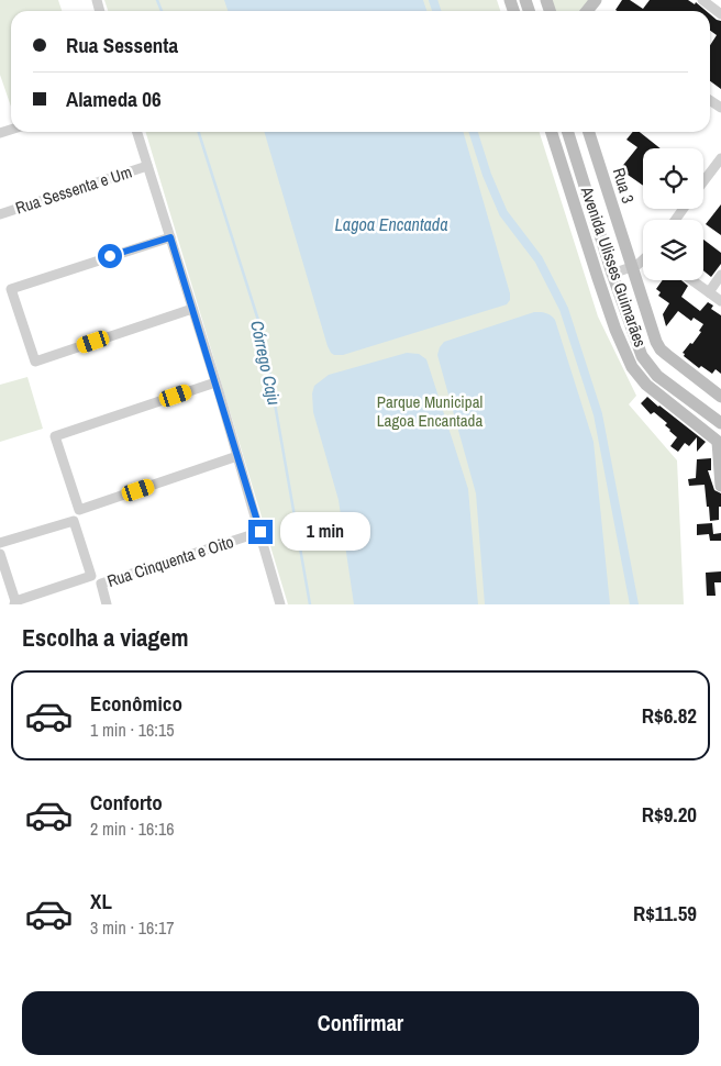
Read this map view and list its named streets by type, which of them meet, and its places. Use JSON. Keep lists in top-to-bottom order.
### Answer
{
  "streets": {
    "main road": ["Rua 3", "Avenida Ulisses Guimarães"],
    "street": ["Rua Sessenta e Um", "Rua Cinquenta e Oito"]
  },
  "water": ["Lagoa Encantada", "Córrego Caju"],
  "parks": ["Parque Municipal Lagoa Encantada"],
  "page": {
    "banner": ["Rua Sessenta", "Alameda 06"],
    "bubble": "1 min",
    "heading": "Escolha a viagem",
    "list": [
      {
        "name": "Econômico",
        "note": "1 min · 16:15",
        "value": "R$6.82"
      },
      {
        "name": "Conforto",
        "note": "2 min · 16:16",
        "value": "R$9.20"
      },
      {
        "name": "XL",
        "note": "3 min · 16:17",
        "value": "R$11.59"
      }
    ],
    "buttons": "Confirmar"
  }
}
